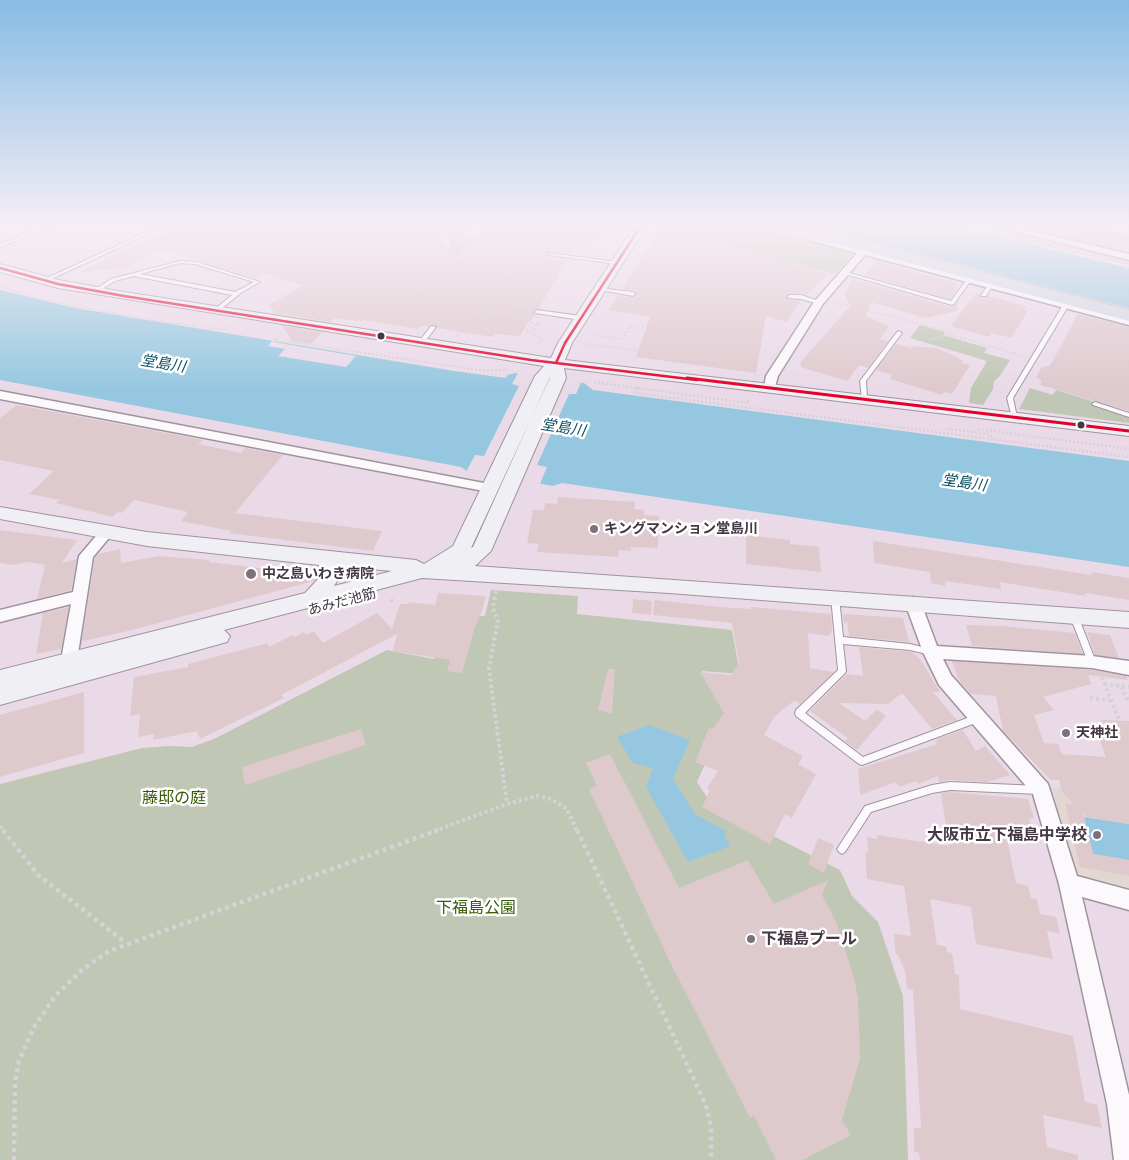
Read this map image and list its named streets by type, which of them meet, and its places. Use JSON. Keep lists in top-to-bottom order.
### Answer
{
  "streets": {
    "street": ["あみだ池筋"]
  },
  "water": ["堂島川"],
  "parks": ["藤邸の庭", "下福島公園"],
  "places": [
    "キングマンション堂島川",
    "中之島いわき病院",
    "天神社",
    "大阪市立下福島中学校",
    "下福島プール"
  ]
}
